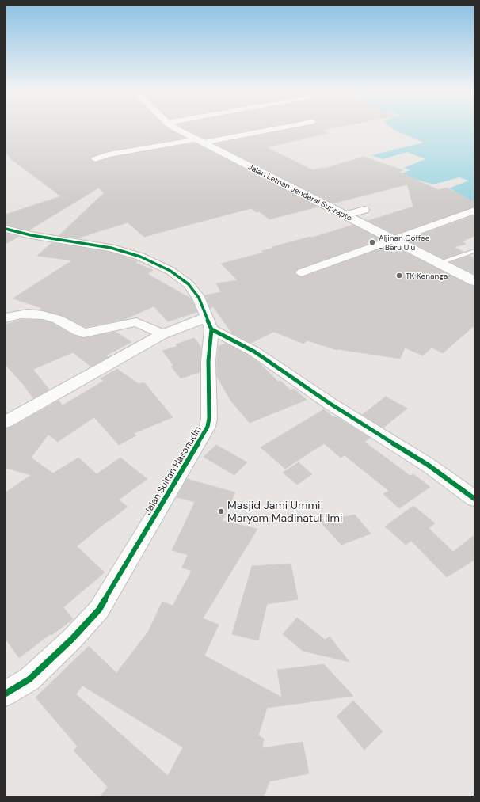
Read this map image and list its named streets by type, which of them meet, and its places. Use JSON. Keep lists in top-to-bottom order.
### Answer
{
  "streets": {
    "main road": ["Jalan Letnan Jenderal Suprapto"],
    "street": ["Jalan Sultan Hasanudin"]
  },
  "places": ["Aljinan Coffee - Baru Ulu", "TK Kenanga", "Masjid Jami Ummi Maryam Madinatul Ilmi"]
}
